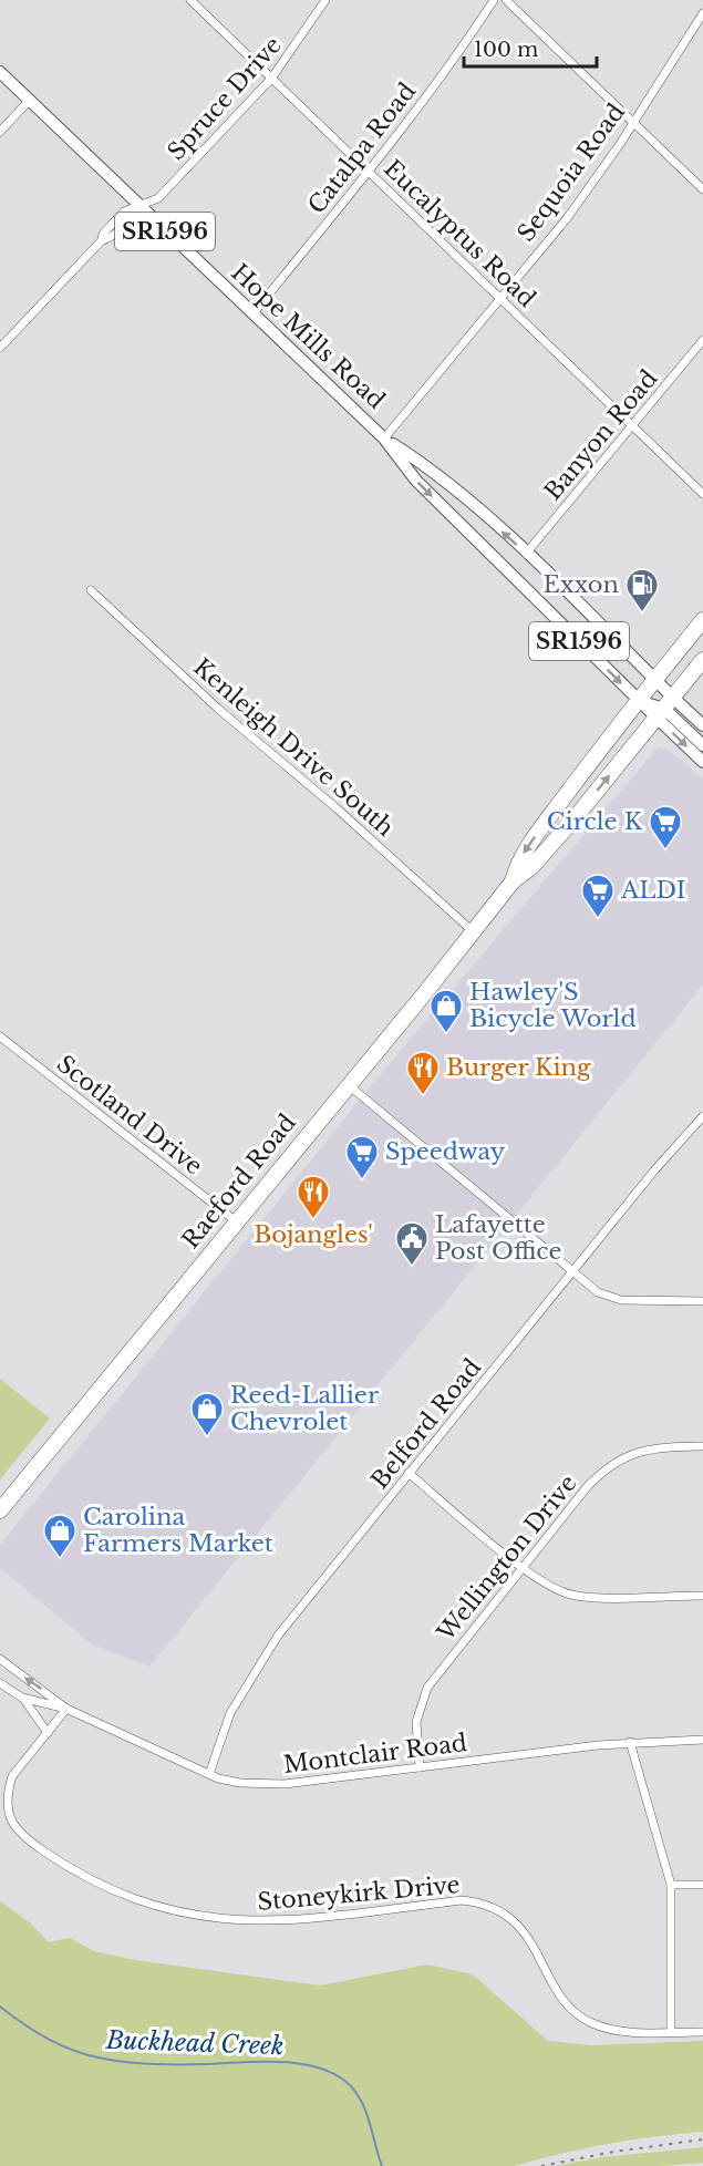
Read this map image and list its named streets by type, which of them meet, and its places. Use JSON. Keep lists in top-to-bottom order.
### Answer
{
  "streets": {
    "highway": ["Raeford Road"],
    "main road": ["SR1596", "Hope Mills Road"],
    "street": [
      "Spruce Drive",
      "Catalpa Road",
      "Sequoia Road",
      "Eucalyptus Road",
      "Banyon Road",
      "Kenleigh Drive South",
      "Scotland Drive",
      "Belford Road",
      "Wellington Drive",
      "Montclair Road",
      "Stoneykirk Drive"
    ]
  },
  "crossings": [
    ["Spruce Drive", "Eucalyptus Road"],
    ["Spruce Drive", "Hope Mills Road"],
    ["Catalpa Road", "Eucalyptus Road"],
    ["Catalpa Road", "Hope Mills Road"],
    ["Sequoia Road", "Eucalyptus Road"],
    ["Sequoia Road", "Hope Mills Road"],
    ["Eucalyptus Road", "Banyon Road"],
    ["Hope Mills Road", "Banyon Road"],
    ["Hope Mills Road", "Raeford Road"],
    ["Kenleigh Drive South", "Raeford Road"],
    ["Scotland Drive", "Raeford Road"],
    ["Belford Road", "Montclair Road"],
    ["Wellington Drive", "Montclair Road"],
    ["Montclair Road", "Stoneykirk Drive"]
  ],
  "water": ["Buckhead Creek"],
  "places": {
    "fuel station": ["Exxon"],
    "supermarket": ["Circle K", "ALDI", "Speedway"],
    "shop": ["Hawley'S Bicycle World", "Reed-Lallier Chevrolet", "Carolina Farmers Market"],
    "restaurant": ["Burger King", "Bojangles'"],
    "public building": ["Lafayette Post Office"]
  },
  "scale_bar": "100 m"
}
